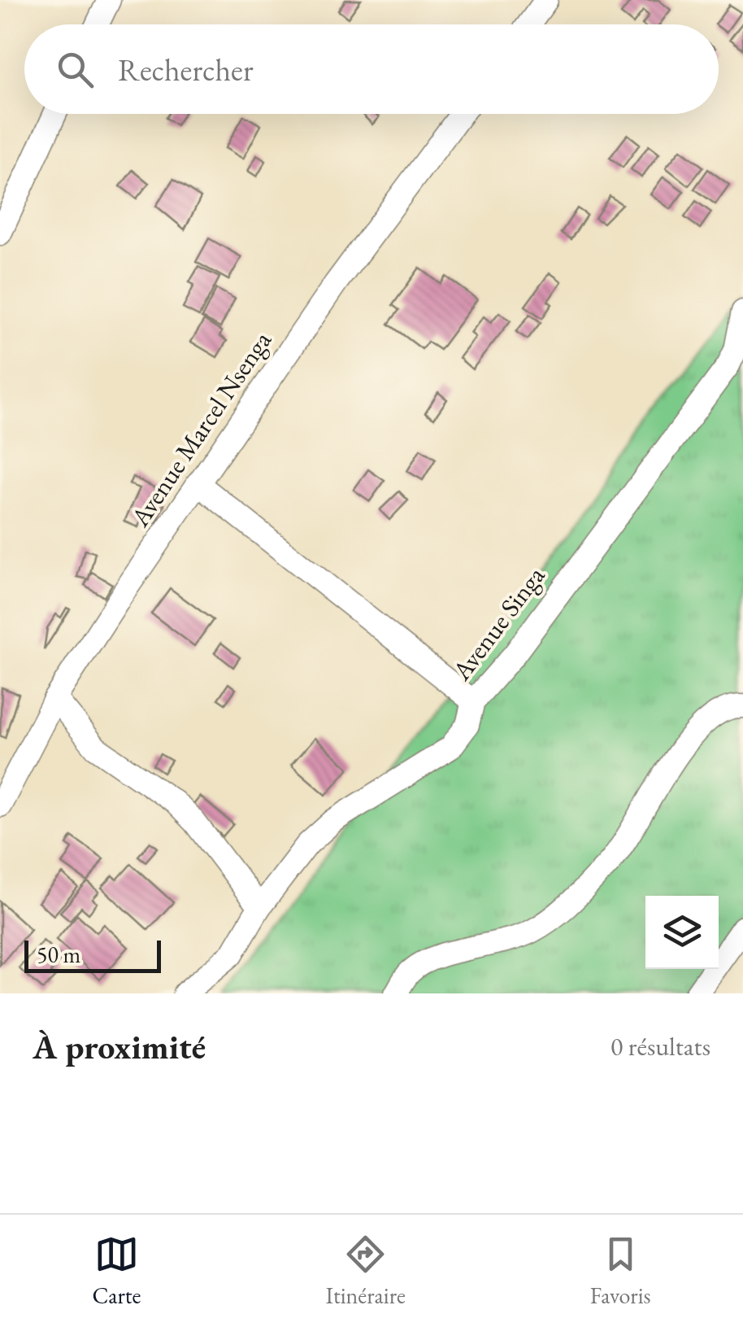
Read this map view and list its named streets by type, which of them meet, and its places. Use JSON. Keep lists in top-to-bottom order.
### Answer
{
  "streets": {
    "street": ["Avenue Marcel Nsenga", "Avenue Singa"]
  },
  "scale_bar": "50 m",
  "page": {
    "search": "Rechercher",
    "scale": "50 m",
    "heading": ["À proximité", "0 résultats"],
    "nav": ["Carte", "Itinéraire", "Favoris"]
  }
}
